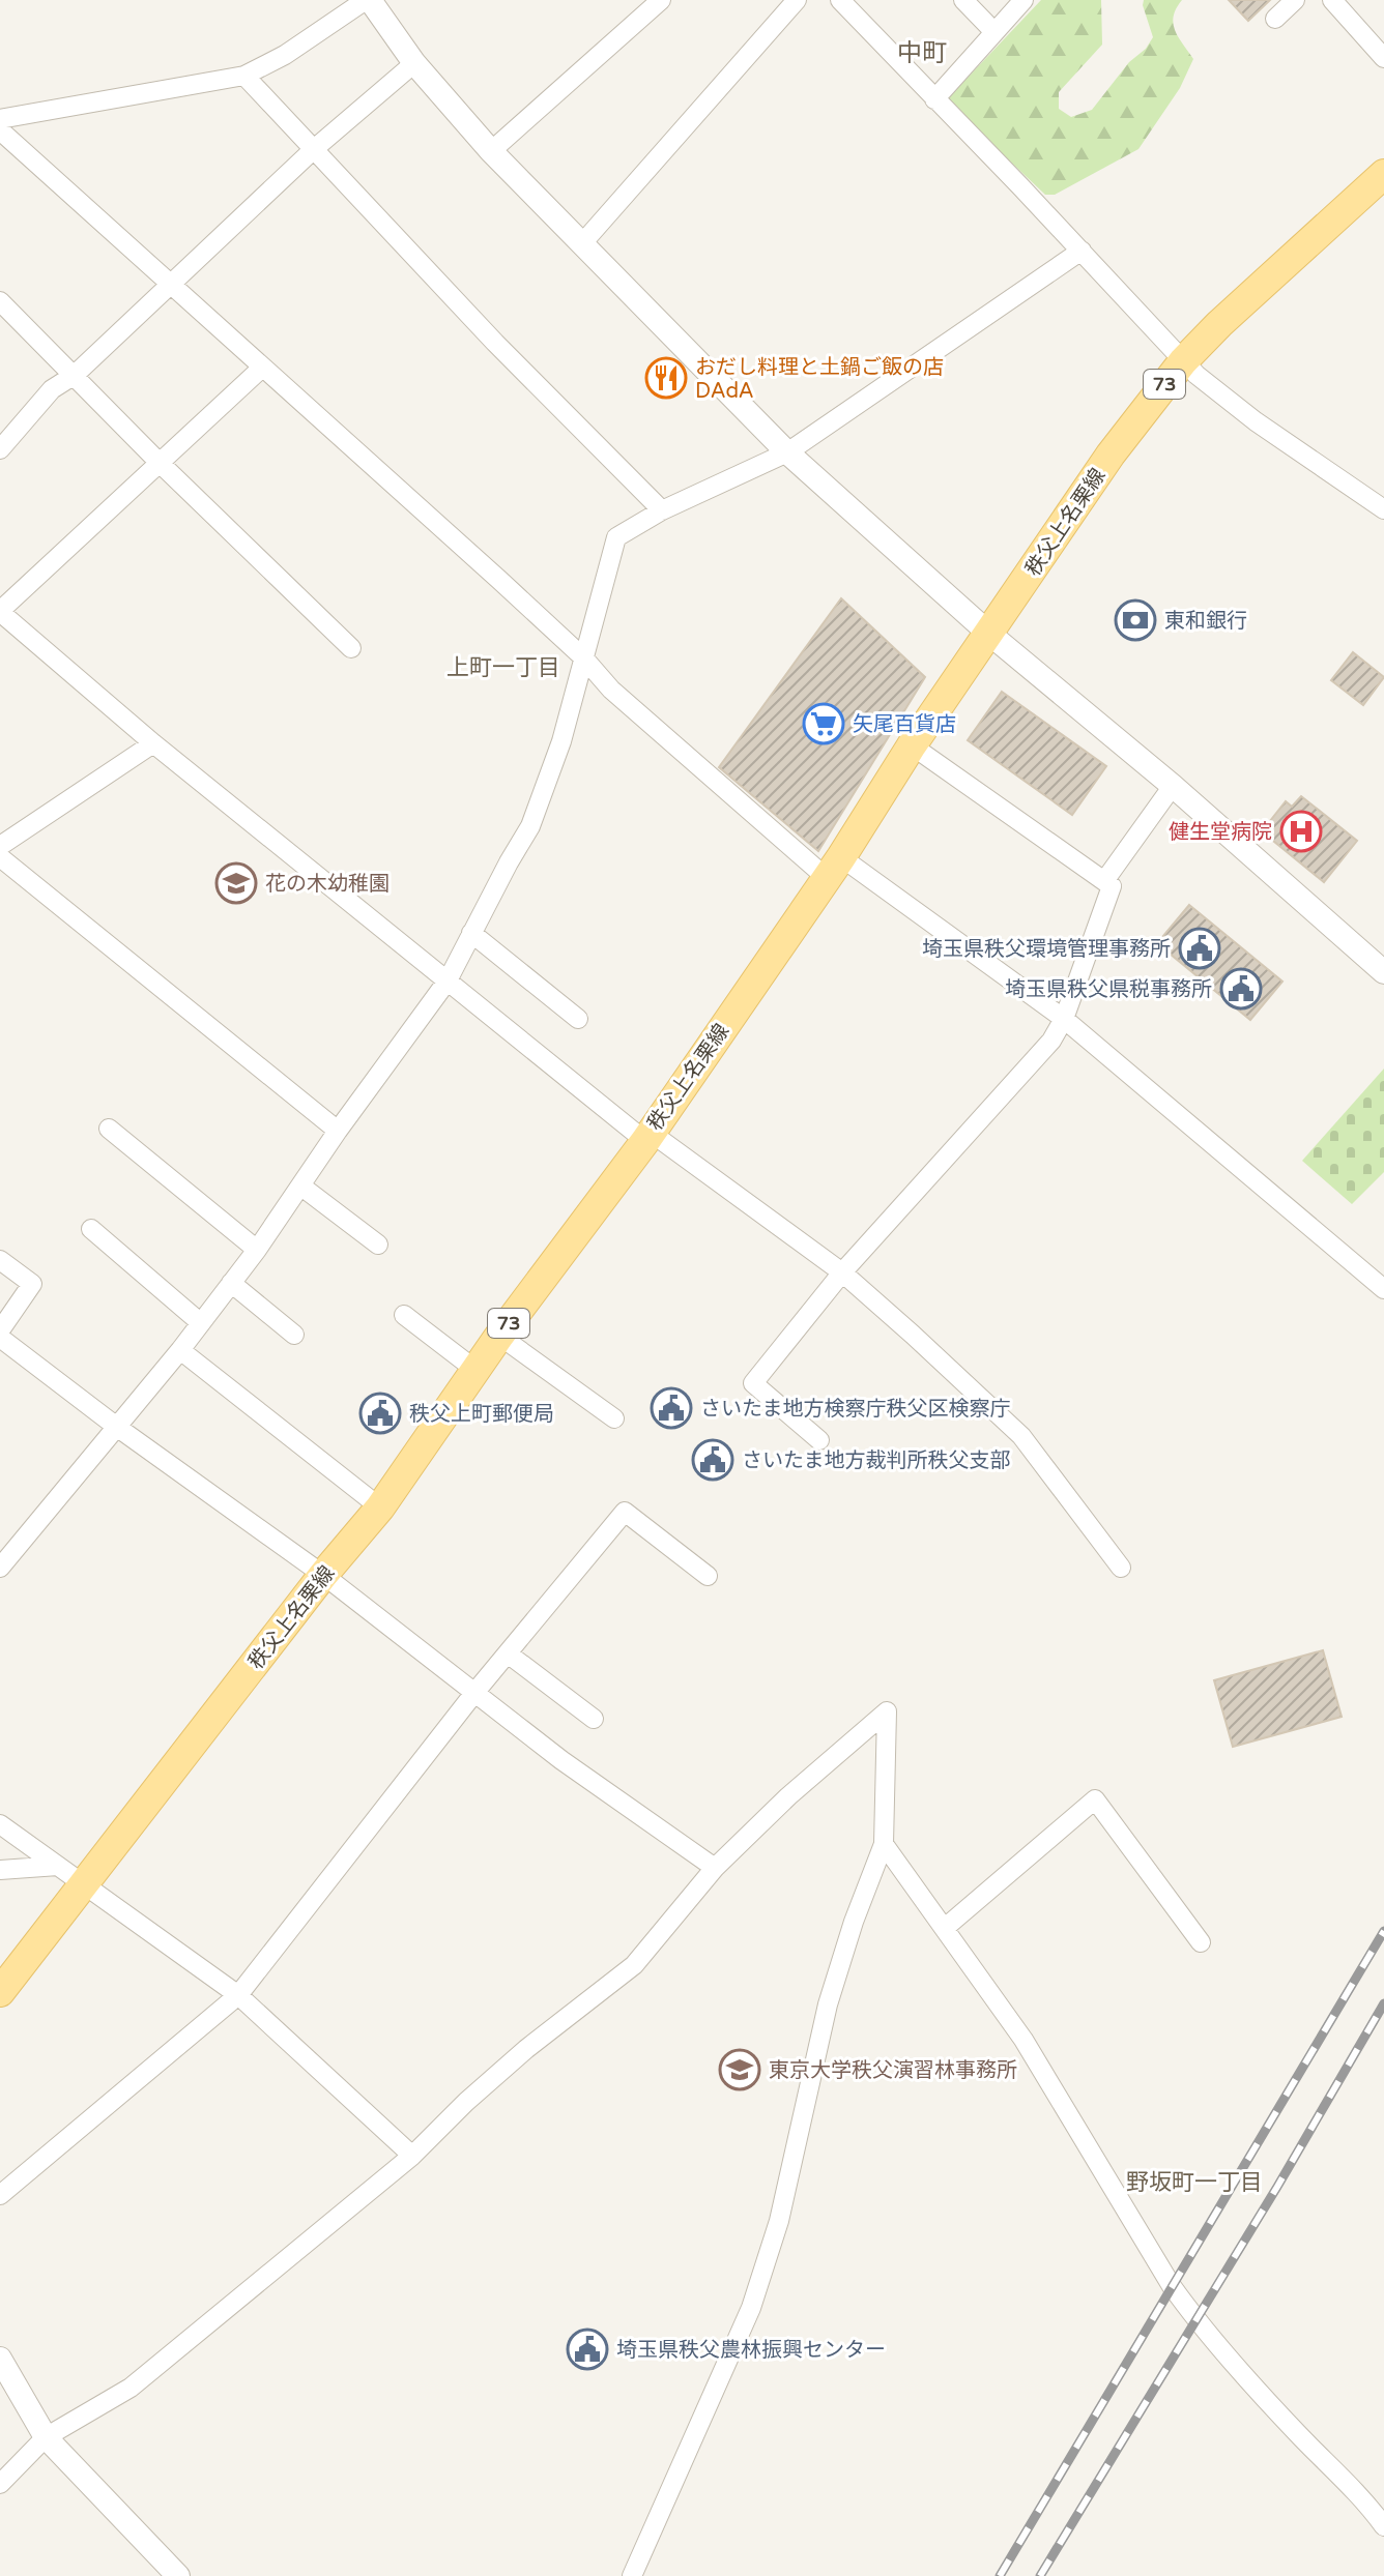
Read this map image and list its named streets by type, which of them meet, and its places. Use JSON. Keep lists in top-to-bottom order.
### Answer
{
  "streets": {
    "main road": ["73", "秩父上名栗線"]
  },
  "districts": ["中町", "上町一丁目", "野坂町一丁目"],
  "places": {
    "restaurant": ["おだし料理と土鍋ご飯の店 DAdA"],
    "bank": ["東和銀行"],
    "supermarket": ["矢尾百貨店"],
    "hospital": ["健生堂病院"],
    "school or university": ["花の木幼稚園", "東京大学秩父演習林事務所"],
    "public building": [
      "埼玉県秩父環境管理事務所",
      "埼玉県秩父県税事務所",
      "さいたま地方検察庁秩父区検察庁",
      "秩父上町郵便局",
      "さいたま地方裁判所秩父支部",
      "埼玉県秩父農林振興センター"
    ]
  }
}
